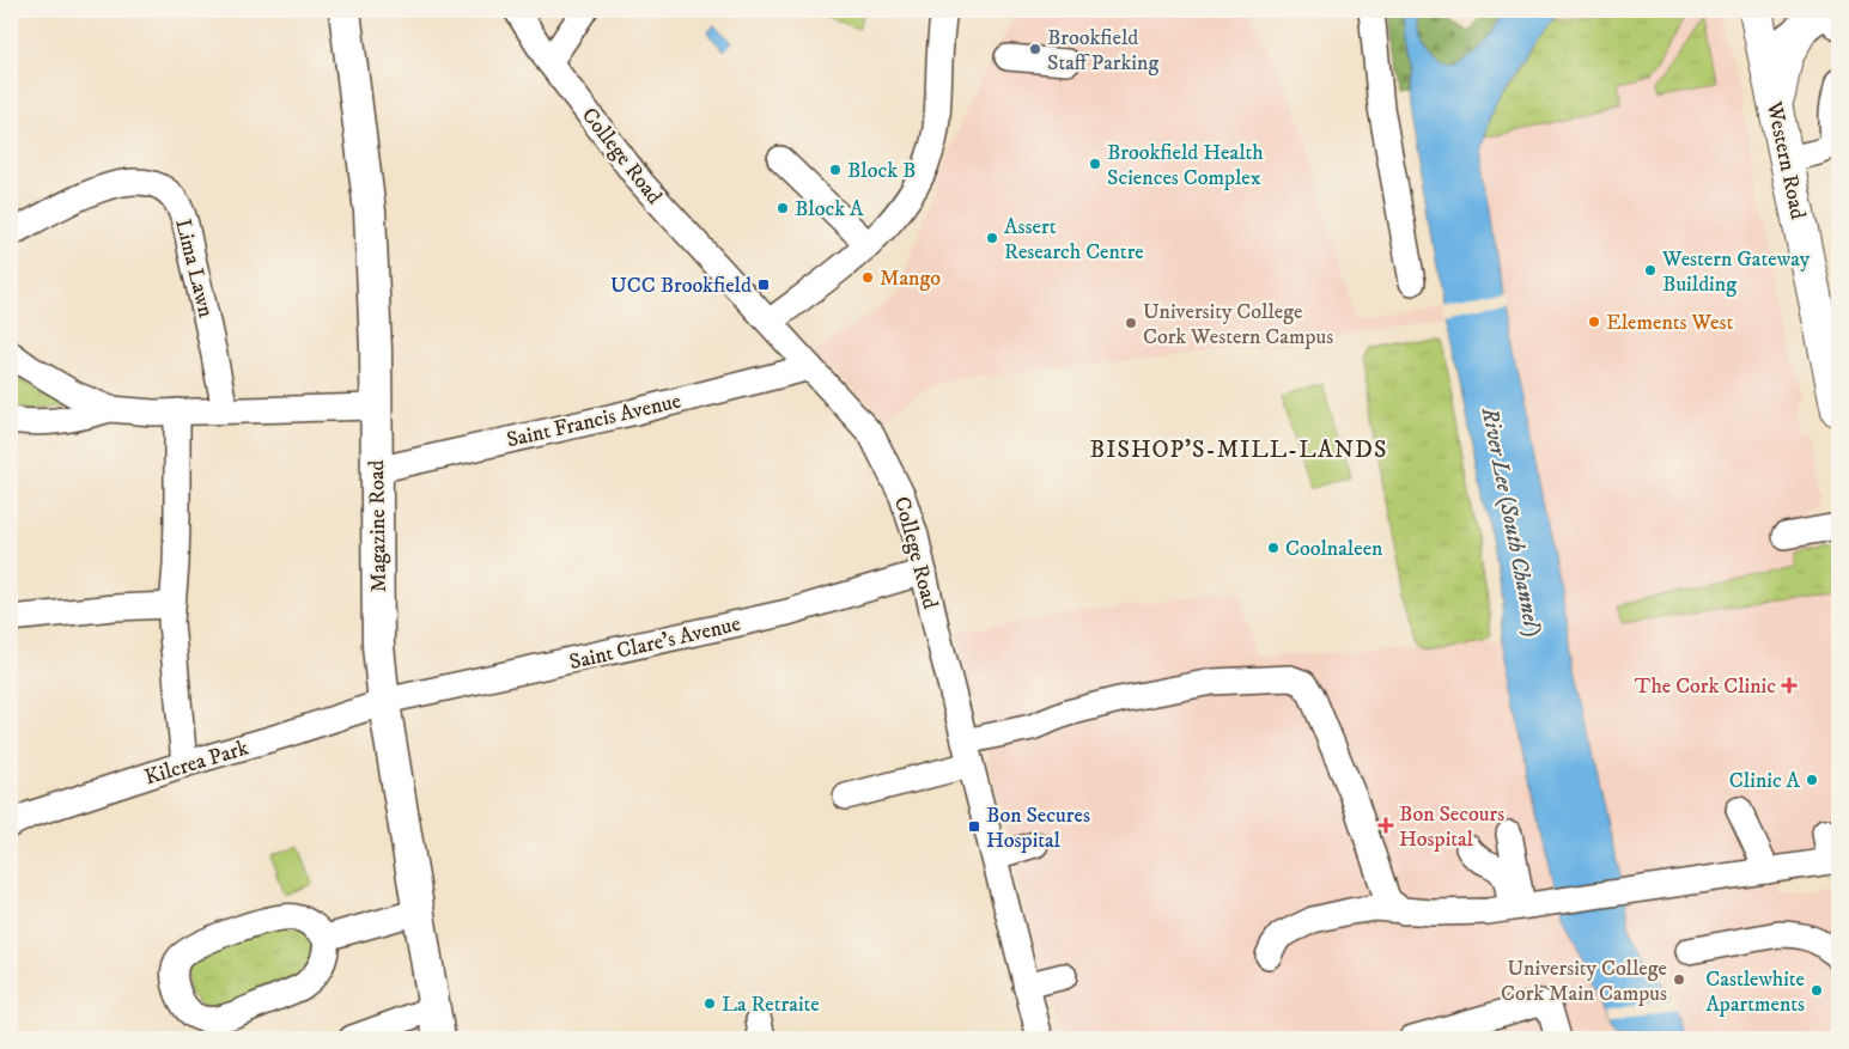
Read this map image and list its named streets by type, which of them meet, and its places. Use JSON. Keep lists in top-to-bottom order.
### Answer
{
  "streets": {
    "highway": ["Western Road"],
    "main road": ["Magazine Road"],
    "street": [
      "College Road",
      "Lima Lawn",
      "Saint Francis Avenue",
      "Saint Clare's Avenue",
      "Kilcrea Park"
    ]
  },
  "crossings": [
    ["College Road", "Saint Francis Avenue"],
    ["College Road", "Saint Clare's Avenue"],
    ["Saint Francis Avenue", "Magazine Road"],
    ["Magazine Road", "Saint Clare's Avenue"],
    ["Magazine Road", "Kilcrea Park"],
    ["Saint Clare's Avenue", "Kilcrea Park"]
  ],
  "districts": ["BISHOP'S-MILL-LANDS"],
  "water": ["River Lee (South Channel)"],
  "places": {
    "other": [
      "Brookfield Staff Parking",
      "Brookfield Health Sciences Complex",
      "Block B",
      "Block A",
      "Assert Research Centre",
      "Western Gateway Building",
      "Mango",
      "Elements West",
      "University College Cork Western Campus",
      "Coolnaleen",
      "Clinic A",
      "University College Cork Main Campus",
      "Castlewhite Apartments",
      "La Retraite"
    ],
    "transit": ["UCC Brookfield", "Bon Secures Hospital"],
    "health": ["The Cork Clinic", "Bon Secours Hospital"]
  }
}
